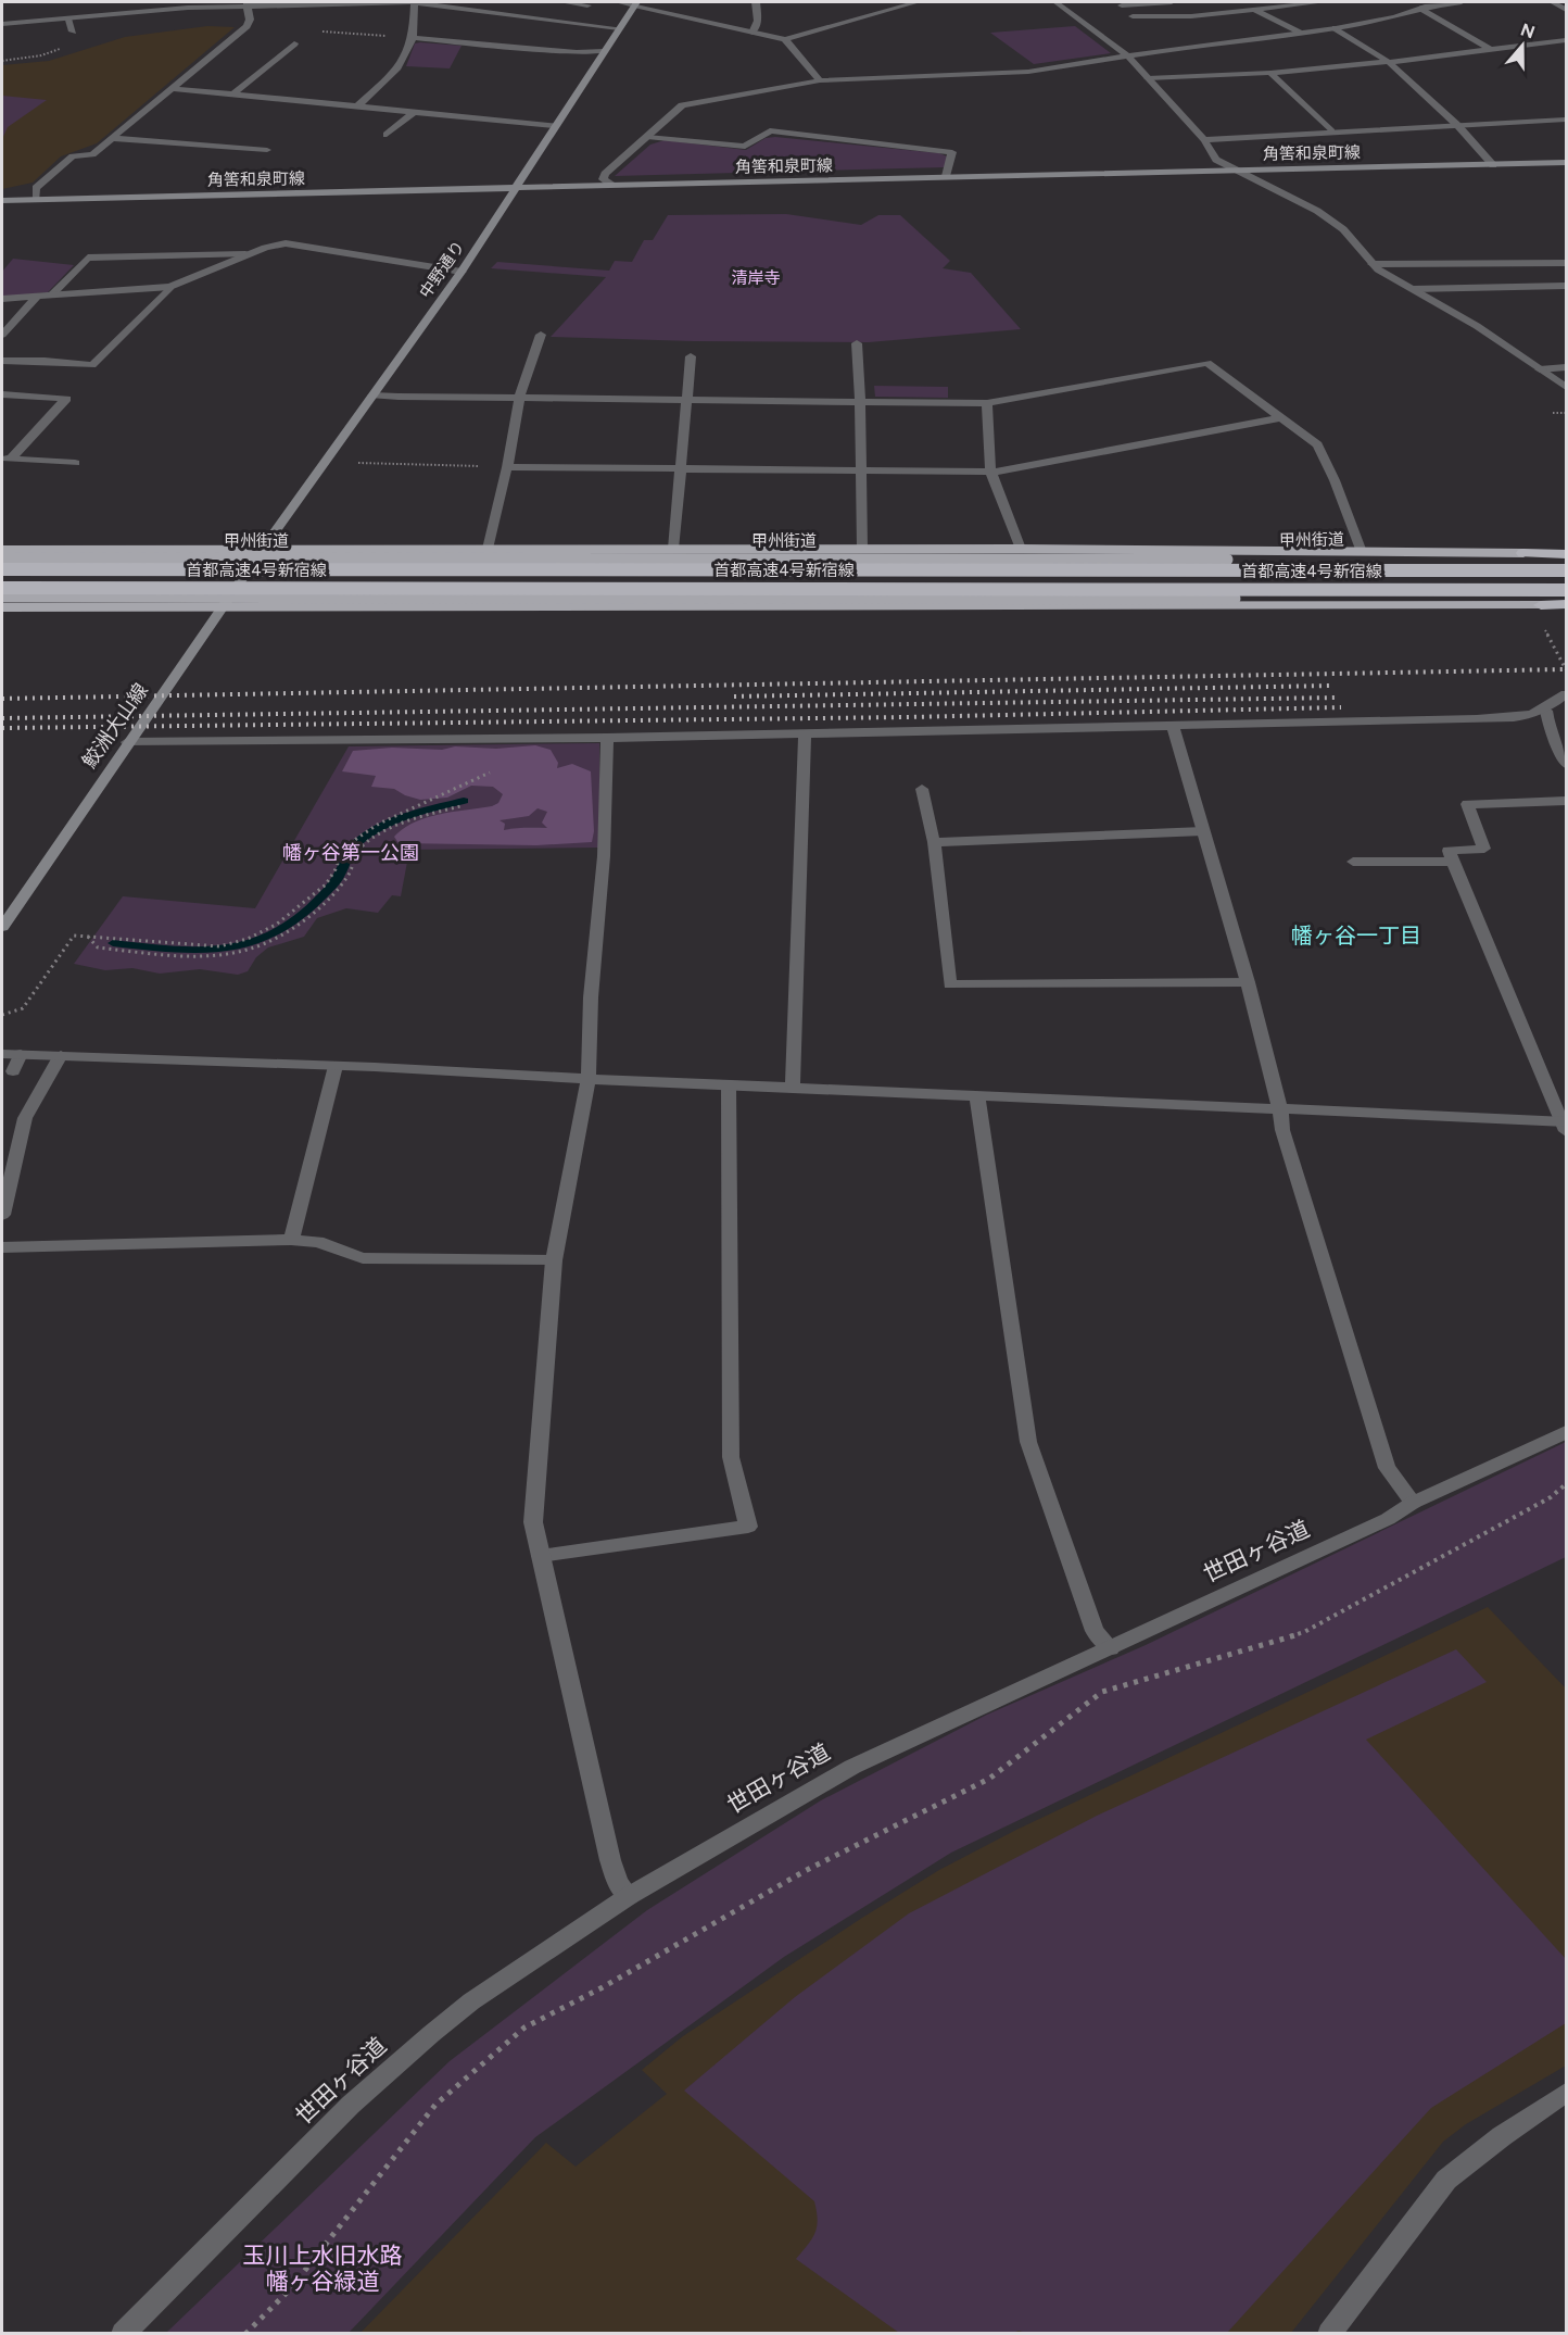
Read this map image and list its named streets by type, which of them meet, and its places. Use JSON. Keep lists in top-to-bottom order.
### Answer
{
  "streets": {
    "highway": ["甲州街道", "首都高速4号新宿線"],
    "main road": ["角筈和泉町線", "中野通り", "鮫洲大山線"],
    "street": ["世田ヶ谷道"]
  },
  "crossings": [
    ["角筈和泉町線", "中野通り"],
    ["中野通り", "鮫洲大山線"]
  ],
  "districts": ["幡ヶ谷一丁目"],
  "parks": ["清岸寺", "幡ヶ谷第一公園", "玉川上水旧水路 幡ヶ谷緑道"],
  "north": "top"
}
